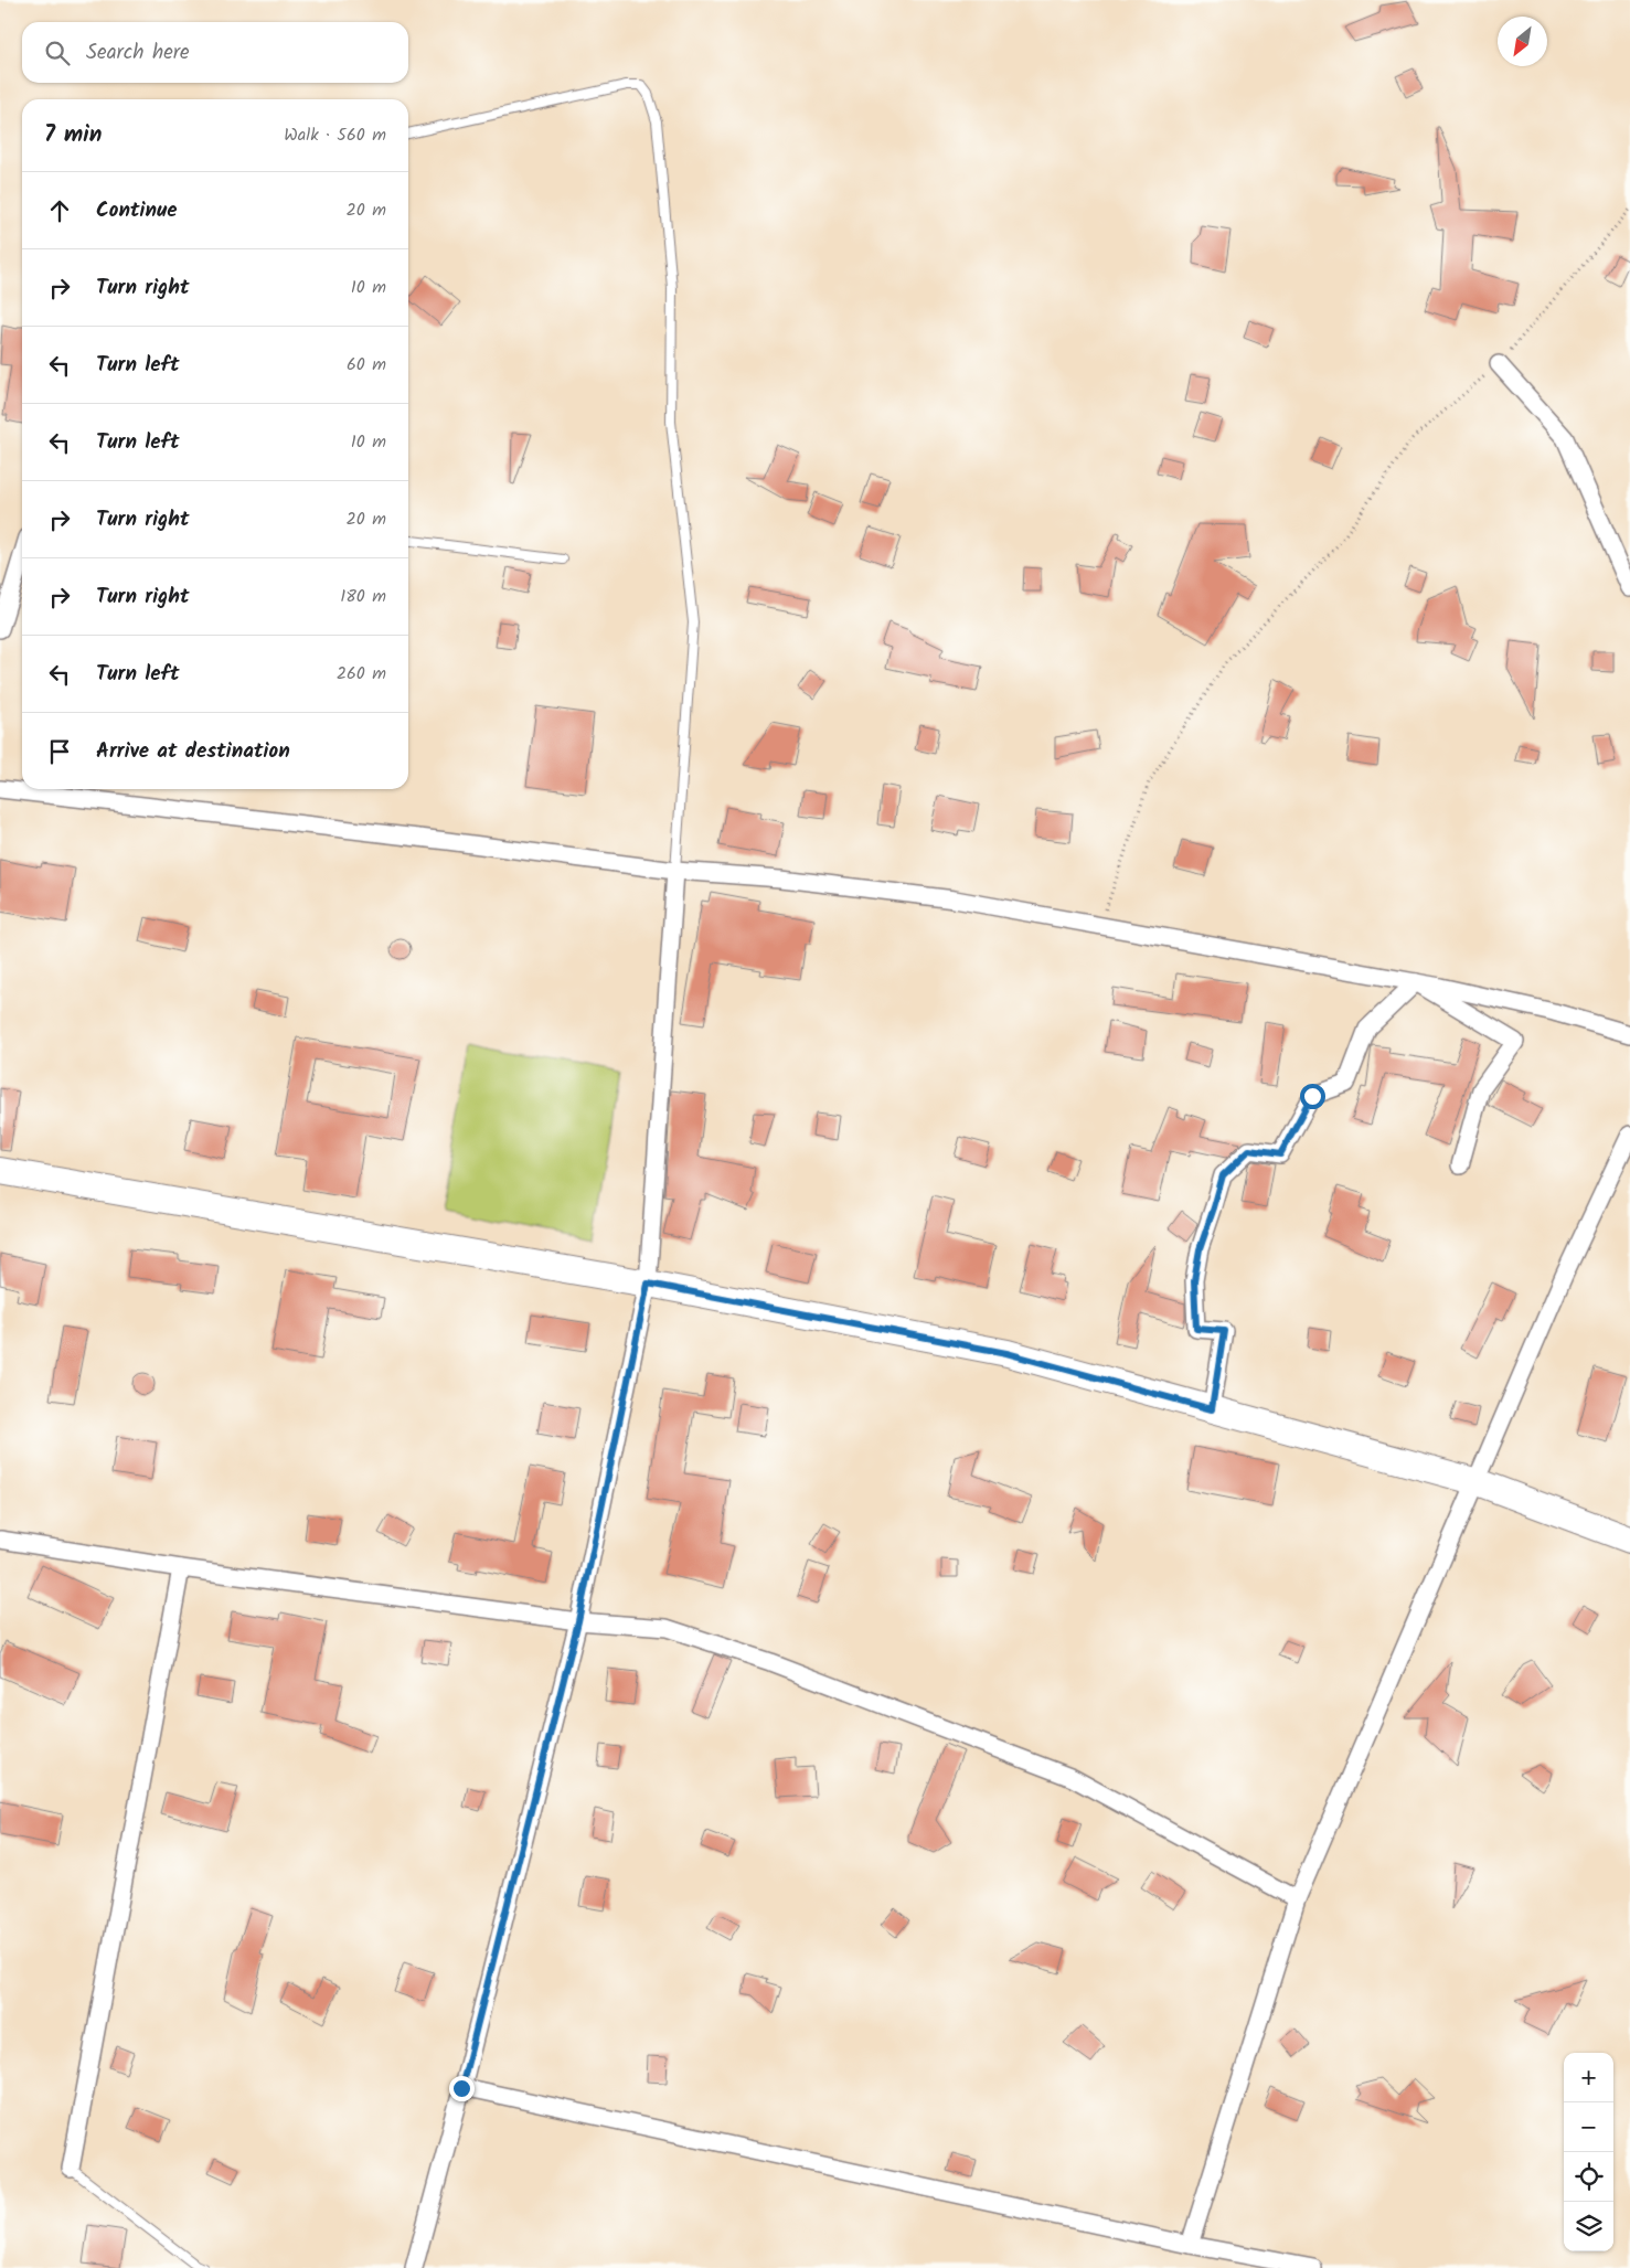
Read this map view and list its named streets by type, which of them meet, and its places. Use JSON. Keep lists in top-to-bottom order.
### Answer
{
  "north": "bottom left",
  "page": {
    "search": "Search here",
    "heading": ["7 min", "Walk · 560 m"],
    "list": [
      ["Continue", "20 m"],
      ["Turn right", "10 m"],
      ["Turn left", "60 m"],
      ["Turn left", "10 m"],
      ["Turn right", "20 m"],
      ["Turn right", "180 m"],
      ["Turn left", "260 m"],
      "Arrive at destination"
    ],
    "map_buttons": ["+", "−"]
  }
}
